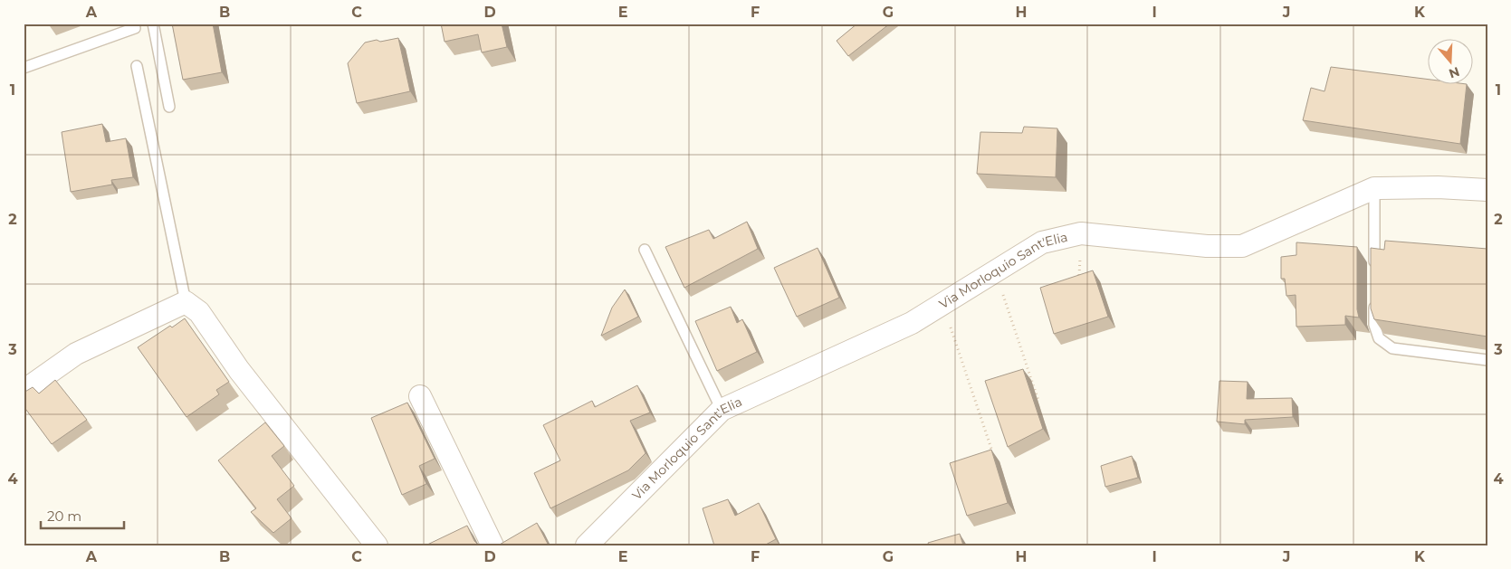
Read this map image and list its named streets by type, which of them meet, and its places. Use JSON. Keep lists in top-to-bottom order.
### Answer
{
  "streets": {
    "street": ["Via Morloquio Sant'Elia"]
  },
  "scale_bar": "20 m",
  "north": "bottom",
  "grid": {
    "columns": [
      "A",
      "B",
      "C",
      "D",
      "E",
      "F",
      "G",
      "H",
      "I",
      "J",
      "K"
    ],
    "rows": [
      "1",
      "2",
      "3",
      "4"
    ]
  }
}
